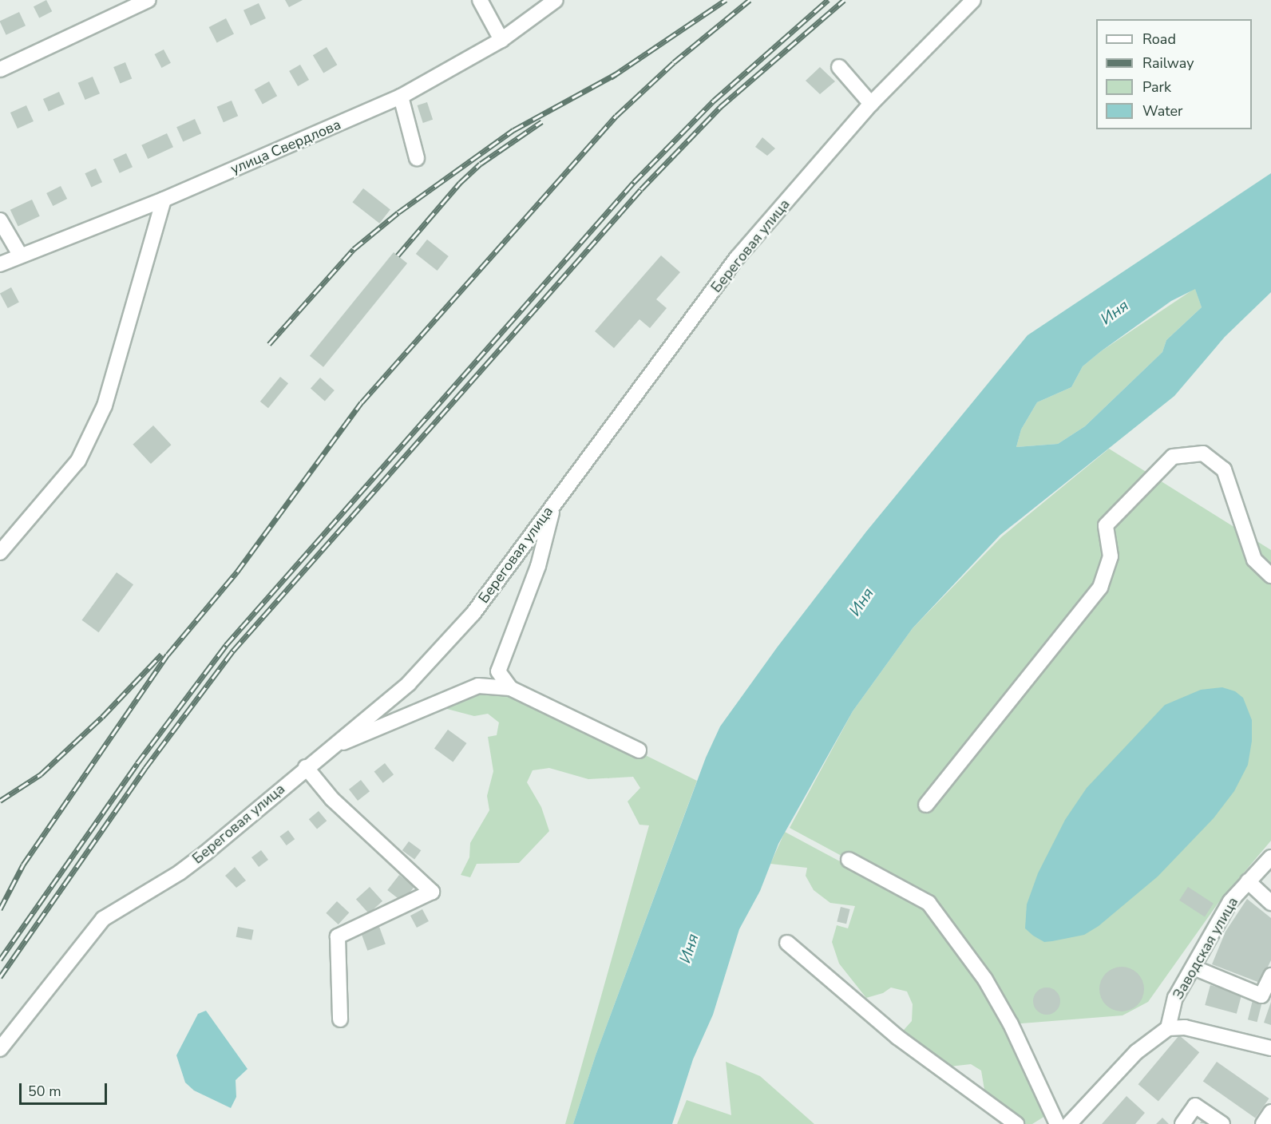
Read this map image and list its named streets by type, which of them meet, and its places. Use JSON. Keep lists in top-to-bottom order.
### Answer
{
  "streets": {
    "street": ["улица Свердлова", "Береговая улица", "Заводская улица"]
  },
  "water": ["Иня"],
  "legend": [
    "Road",
    "Railway",
    "Park",
    "Water"
  ],
  "scale_bar": "50 m"
}
